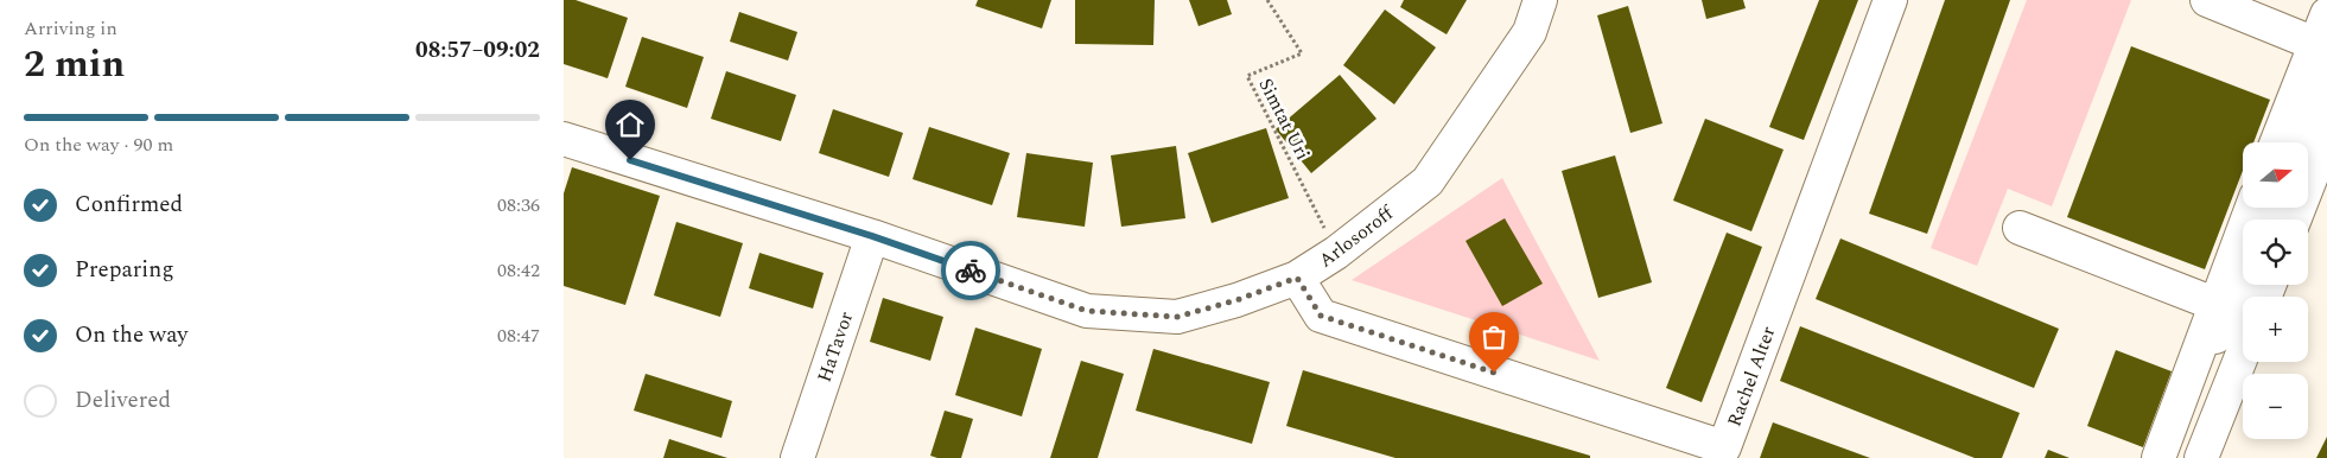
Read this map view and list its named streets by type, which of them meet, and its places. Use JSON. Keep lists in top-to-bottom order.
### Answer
{
  "streets": {
    "street": ["Arlosoroff", "HaTavor", "Rachel Alter"],
    "path": ["Simtat Uri"]
  },
  "crossings": [
    ["Simtat Uri", "Arlosoroff"],
    ["Arlosoroff", "HaTavor"],
    ["Arlosoroff", "Rachel Alter"]
  ],
  "north": "right",
  "page": {
    "heading": ["2 min", "Arriving in", "08:57–09:02"],
    "bar": "On the way · 90 m",
    "map_buttons": ["+", "−"],
    "list": [
      ["Confirmed", "08:36"],
      ["Preparing", "08:42"],
      ["On the way", "08:47"],
      "Delivered"
    ]
  }
}
